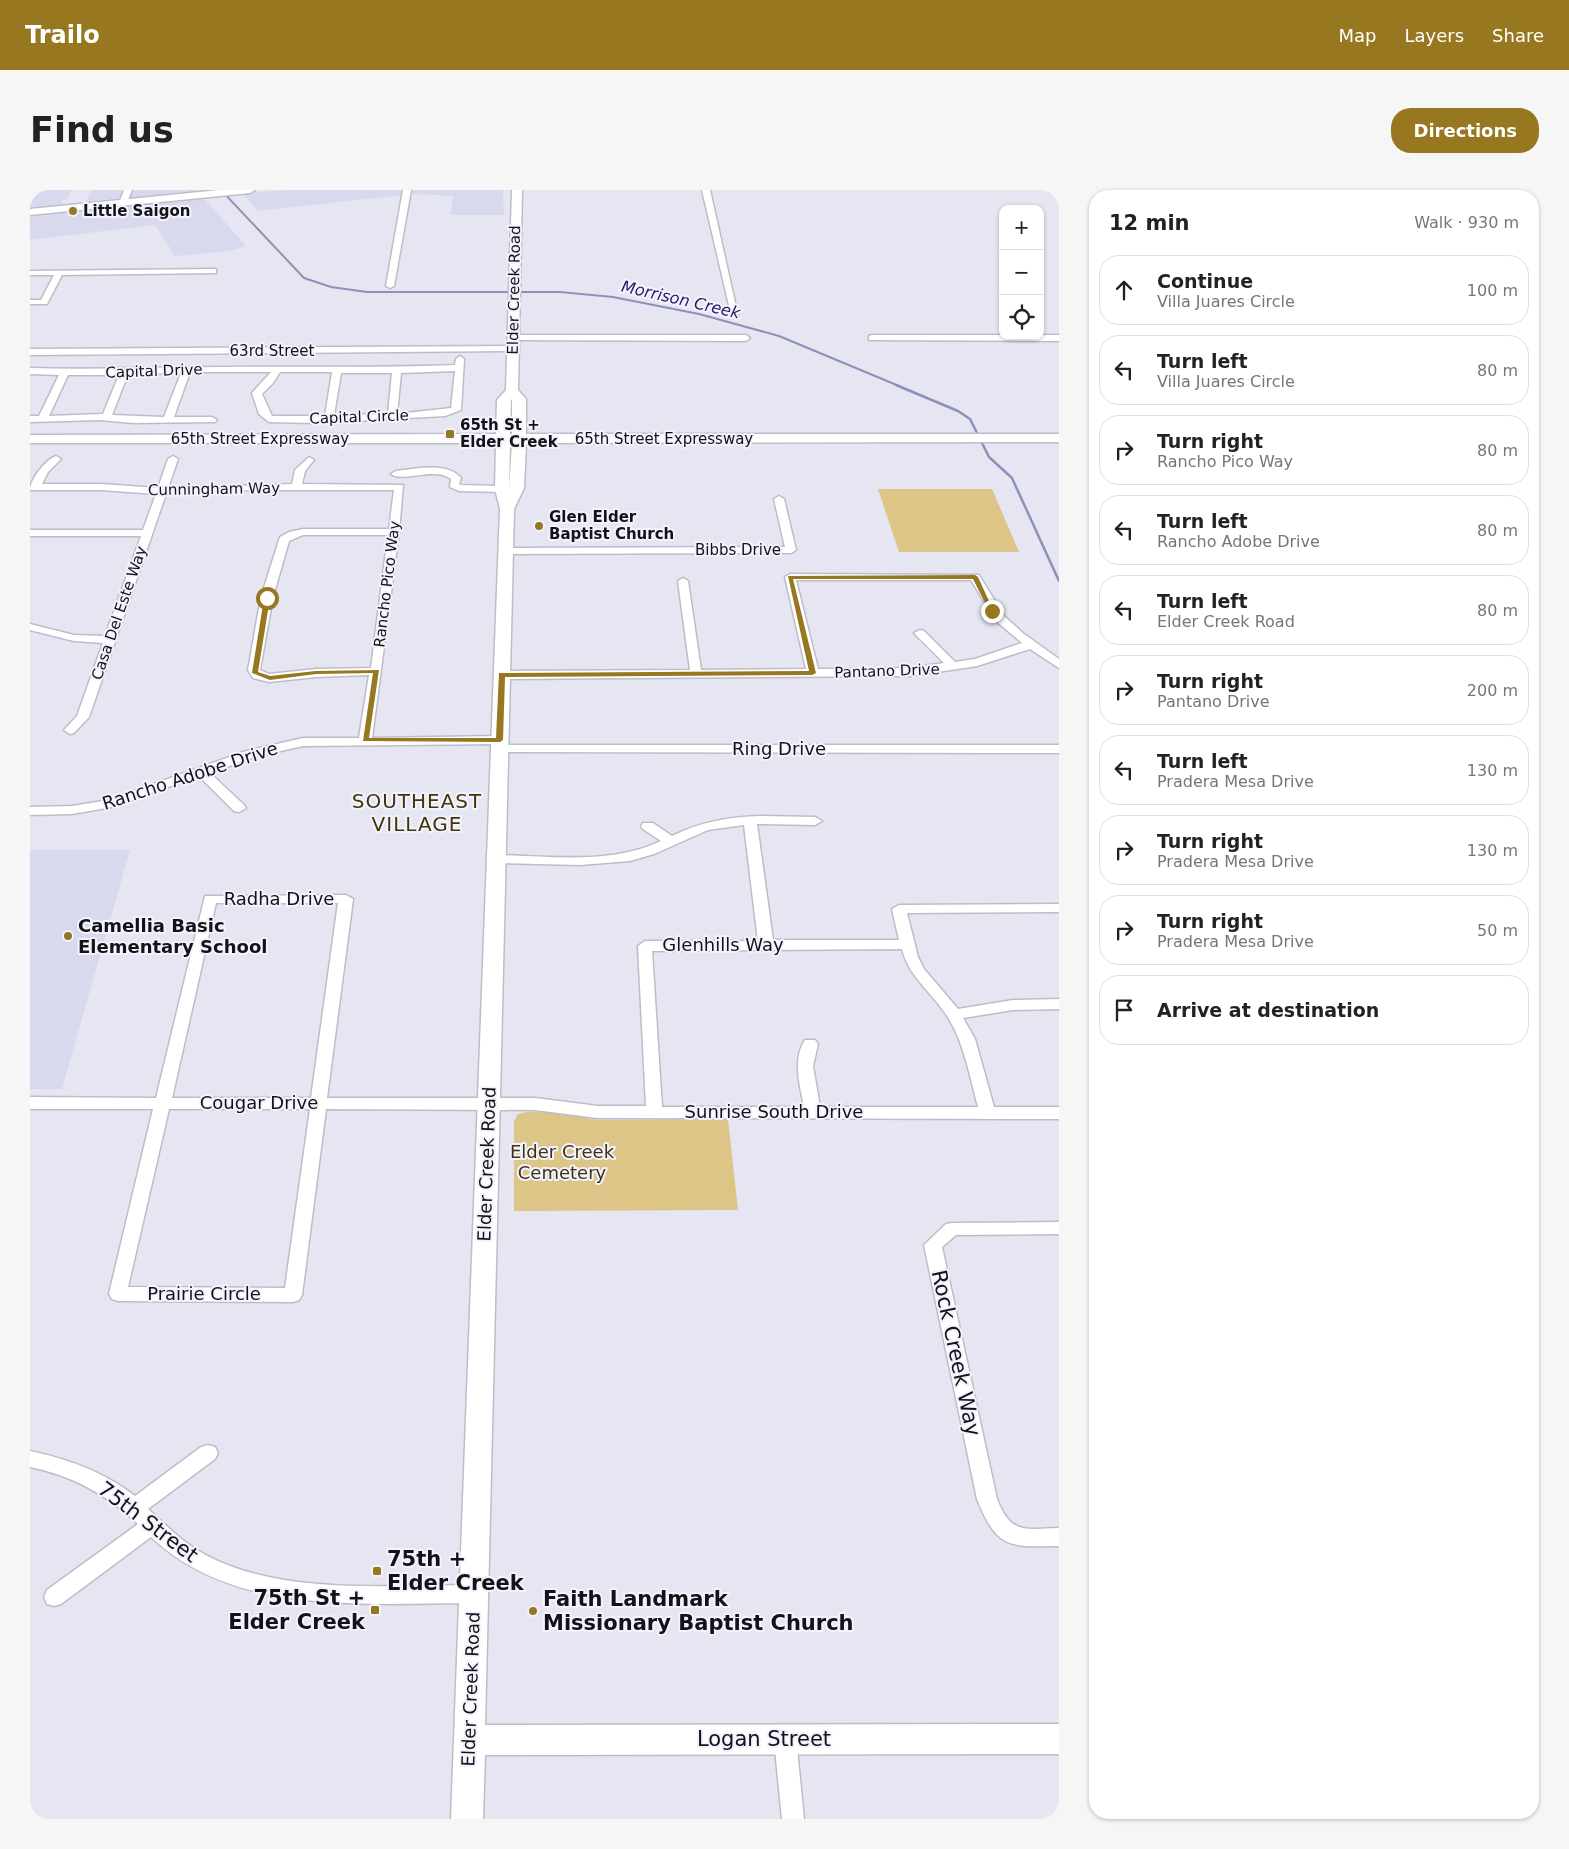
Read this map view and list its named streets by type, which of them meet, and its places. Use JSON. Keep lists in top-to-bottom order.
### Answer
{
  "streets": {
    "main road": ["Elder Creek Road", "65th Street Expressway", "Logan Street"],
    "street": [
      "63rd Street",
      "Capital Drive",
      "Capital Circle",
      "Cunningham Way",
      "Bibbs Drive",
      "Rancho Pico Way",
      "Casa Del Este Way",
      "Pantano Drive",
      "Ring Drive",
      "Rancho Adobe Drive",
      "Radha Drive",
      "Glenhills Way",
      "Cougar Drive",
      "Sunrise South Drive",
      "Prairie Circle",
      "Rock Creek Way",
      "75th Street"
    ]
  },
  "crossings": [
    ["Elder Creek Road", "63rd Street"],
    ["Elder Creek Road", "65th Street Expressway"],
    ["Elder Creek Road", "Bibbs Drive"],
    ["Elder Creek Road", "Pantano Drive"],
    ["Elder Creek Road", "Ring Drive"],
    ["Elder Creek Road", "Rancho Adobe Drive"],
    ["Elder Creek Road", "Cougar Drive"],
    ["Elder Creek Road", "Sunrise South Drive"],
    ["Elder Creek Road", "75th Street"],
    ["Elder Creek Road", "Logan Street"],
    ["Capital Drive", "Capital Circle"],
    ["Cunningham Way", "Rancho Pico Way"],
    ["Cunningham Way", "Casa Del Este Way"],
    ["Rancho Pico Way", "Rancho Adobe Drive"],
    ["Ring Drive", "Rancho Adobe Drive"],
    ["Radha Drive", "Cougar Drive"],
    ["Radha Drive", "Prairie Circle"],
    ["Glenhills Way", "Sunrise South Drive"],
    ["Cougar Drive", "Sunrise South Drive"],
    ["Cougar Drive", "Prairie Circle"]
  ],
  "districts": ["SOUTHEAST VILLAGE"],
  "water": ["Morrison Creek"],
  "parks": ["Elder Creek Cemetery"],
  "places": {
    "other": [
      "Little Saigon",
      "Glen Elder Baptist Church",
      "Camellia Basic Elementary School",
      "Faith Landmark Missionary Baptist Church"
    ],
    "transit": ["65th St + Elder Creek", "75th + Elder Creek", "75th St + Elder Creek"]
  },
  "page": {
    "header": "Trailo",
    "nav": ["Map", "Layers", "Share"],
    "buttons": "Directions",
    "title": "Find us",
    "heading": ["12 min", "Walk · 930 m"],
    "map_buttons": ["+", "−"],
    "list": [
      ["Continue", "Villa Juares Circle", "100 m"],
      ["Turn left", "Villa Juares Circle", "80 m"],
      ["Turn right", "Rancho Pico Way", "80 m"],
      ["Turn left", "Rancho Adobe Drive", "80 m"],
      ["Turn left", "Elder Creek Road", "80 m"],
      ["Turn right", "Pantano Drive", "200 m"],
      ["Turn left", "Pradera Mesa Drive", "130 m"],
      ["Turn right", "Pradera Mesa Drive", "130 m"],
      ["Turn right", "Pradera Mesa Drive", "50 m"],
      "Arrive at destination"
    ]
  }
}
